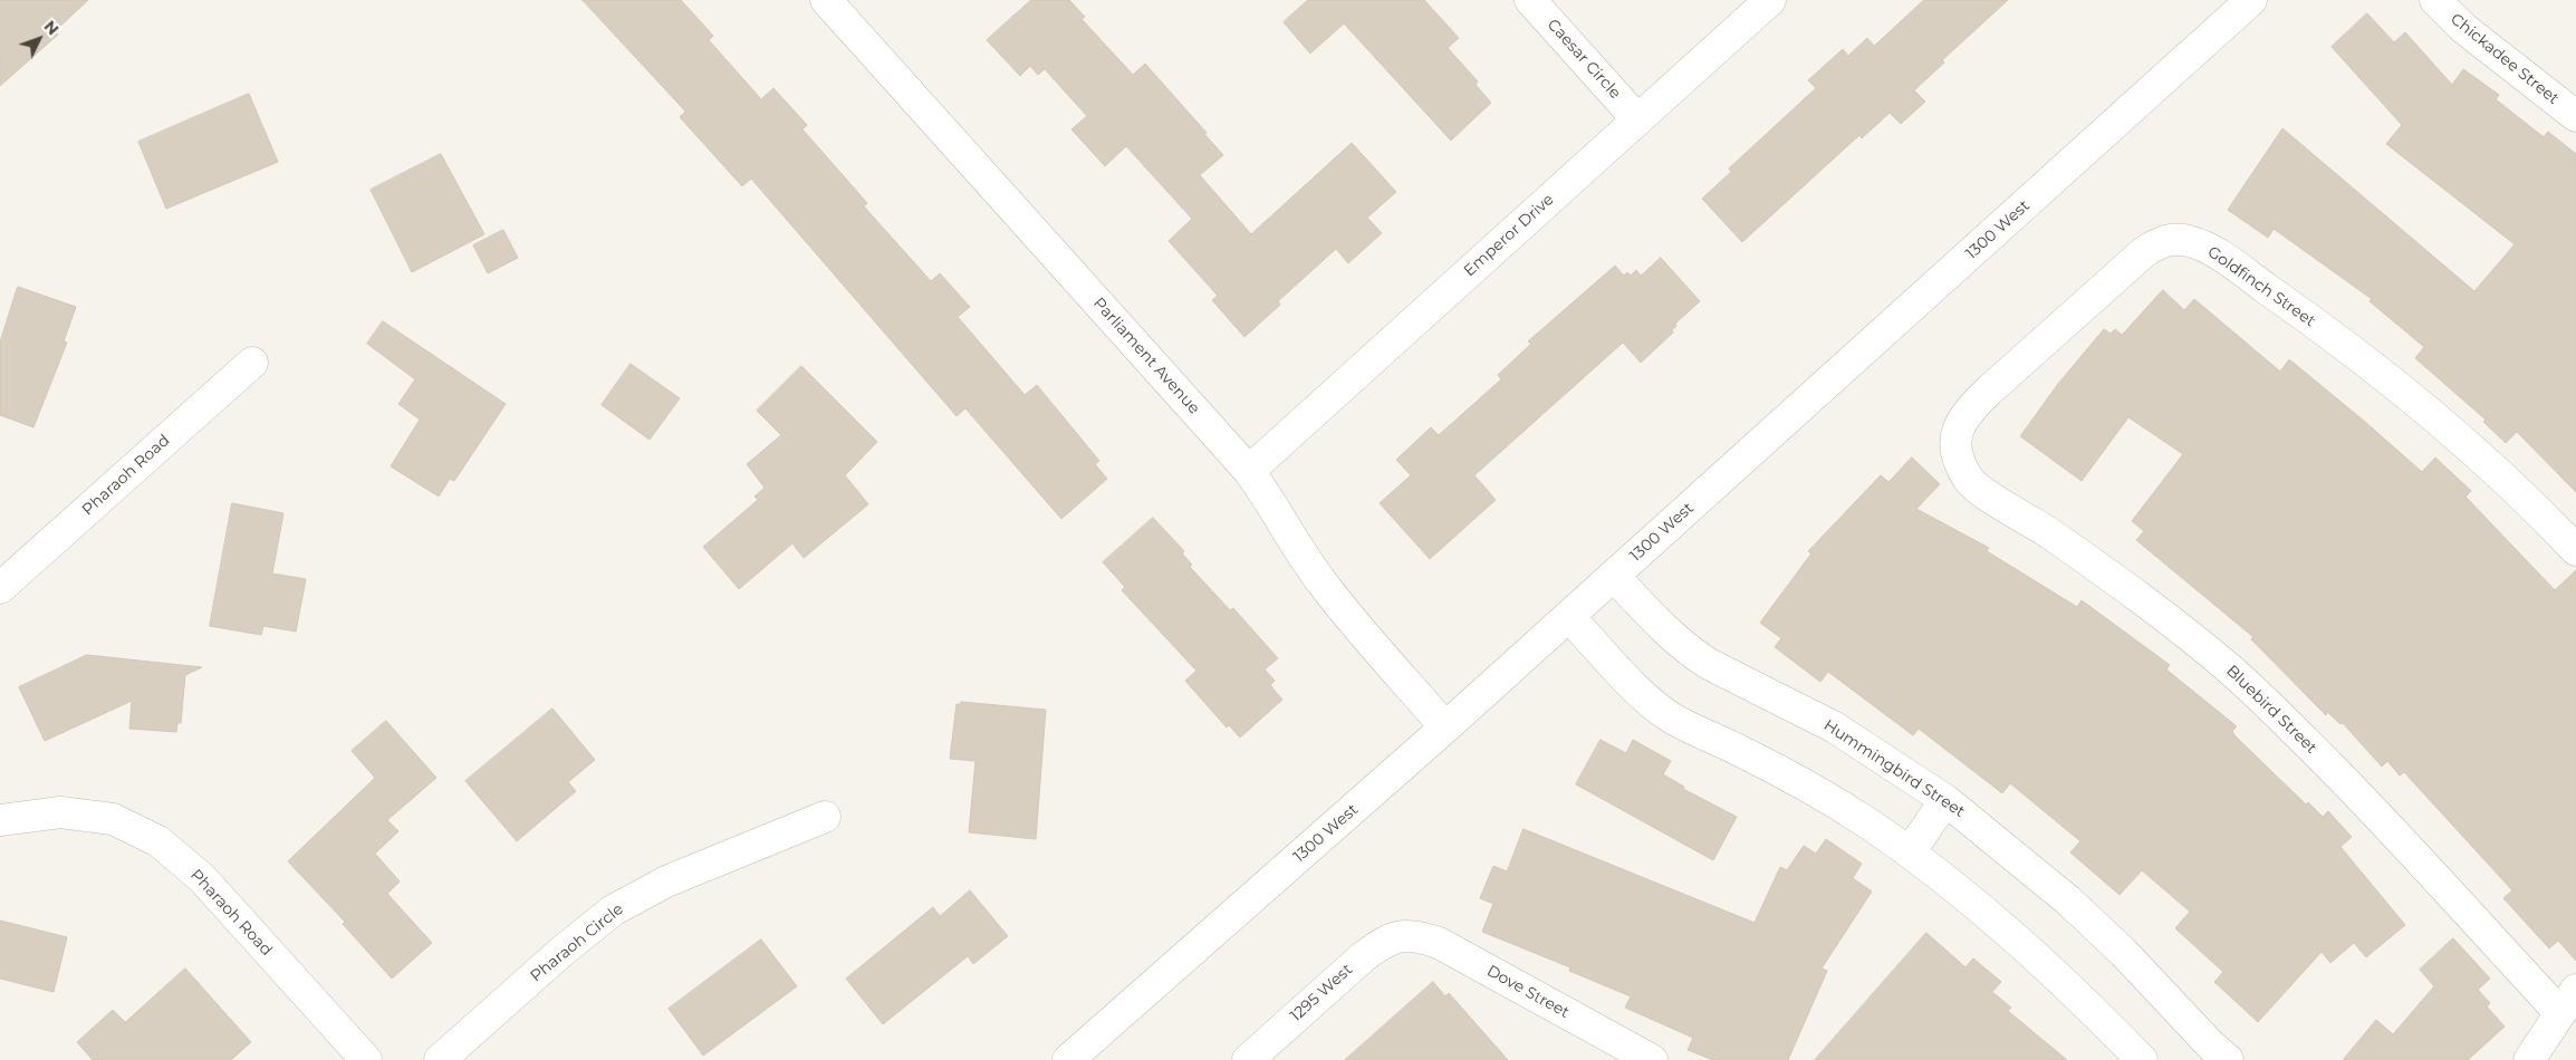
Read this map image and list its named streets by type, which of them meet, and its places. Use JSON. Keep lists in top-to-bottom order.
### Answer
{
  "streets": {
    "street": [
      "Caesar Circle",
      "Chickadee Street",
      "1300 West",
      "Emperor Drive",
      "Goldfinch Street",
      "Parliament Avenue",
      "Pharaoh Road",
      "Bluebird Street",
      "Hummingbird Street",
      "Pharaoh Circle",
      "Dove Street",
      "1295 West"
    ]
  },
  "crossings": [
    ["Caesar Circle", "Emperor Drive"],
    ["1300 West", "Parliament Avenue"],
    ["1300 West", "Hummingbird Street"],
    ["Emperor Drive", "Parliament Avenue"],
    ["Goldfinch Street", "Bluebird Street"],
    ["Dove Street", "1295 West"]
  ],
  "north": "top right"
}
